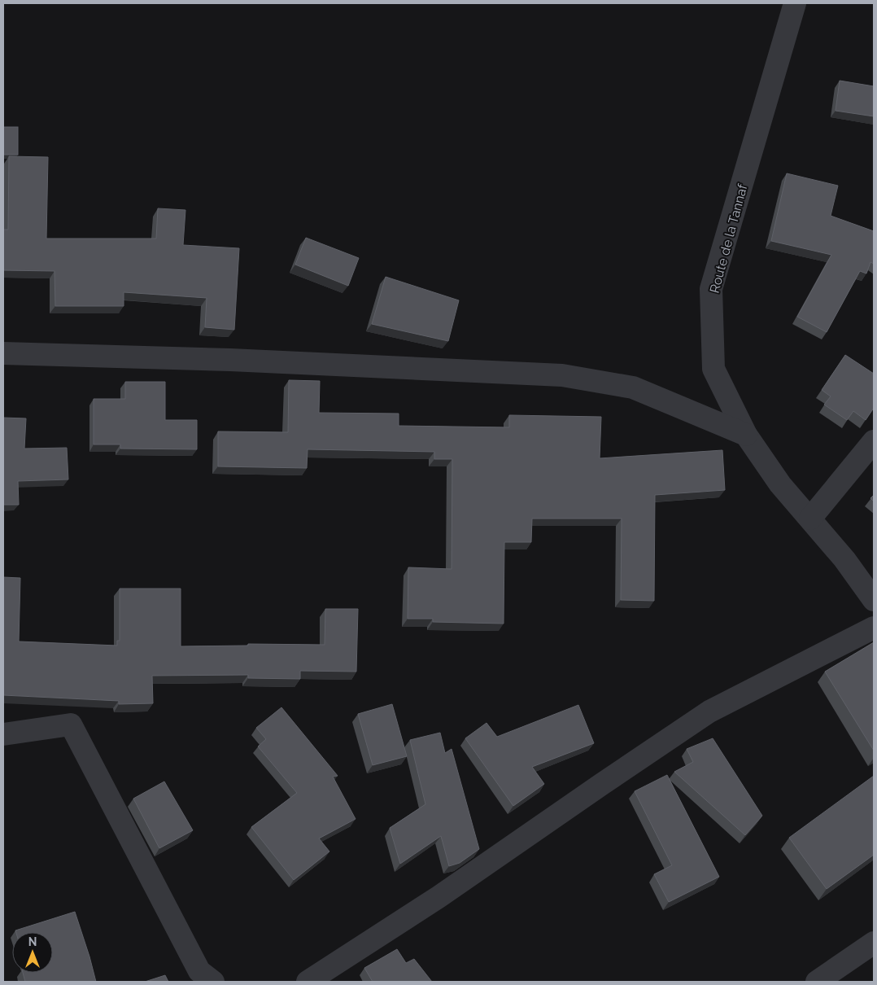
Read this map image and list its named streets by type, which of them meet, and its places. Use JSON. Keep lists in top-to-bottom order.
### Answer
{
  "streets": {
    "street": ["Route de la Tannaf"]
  },
  "north": "top"
}
